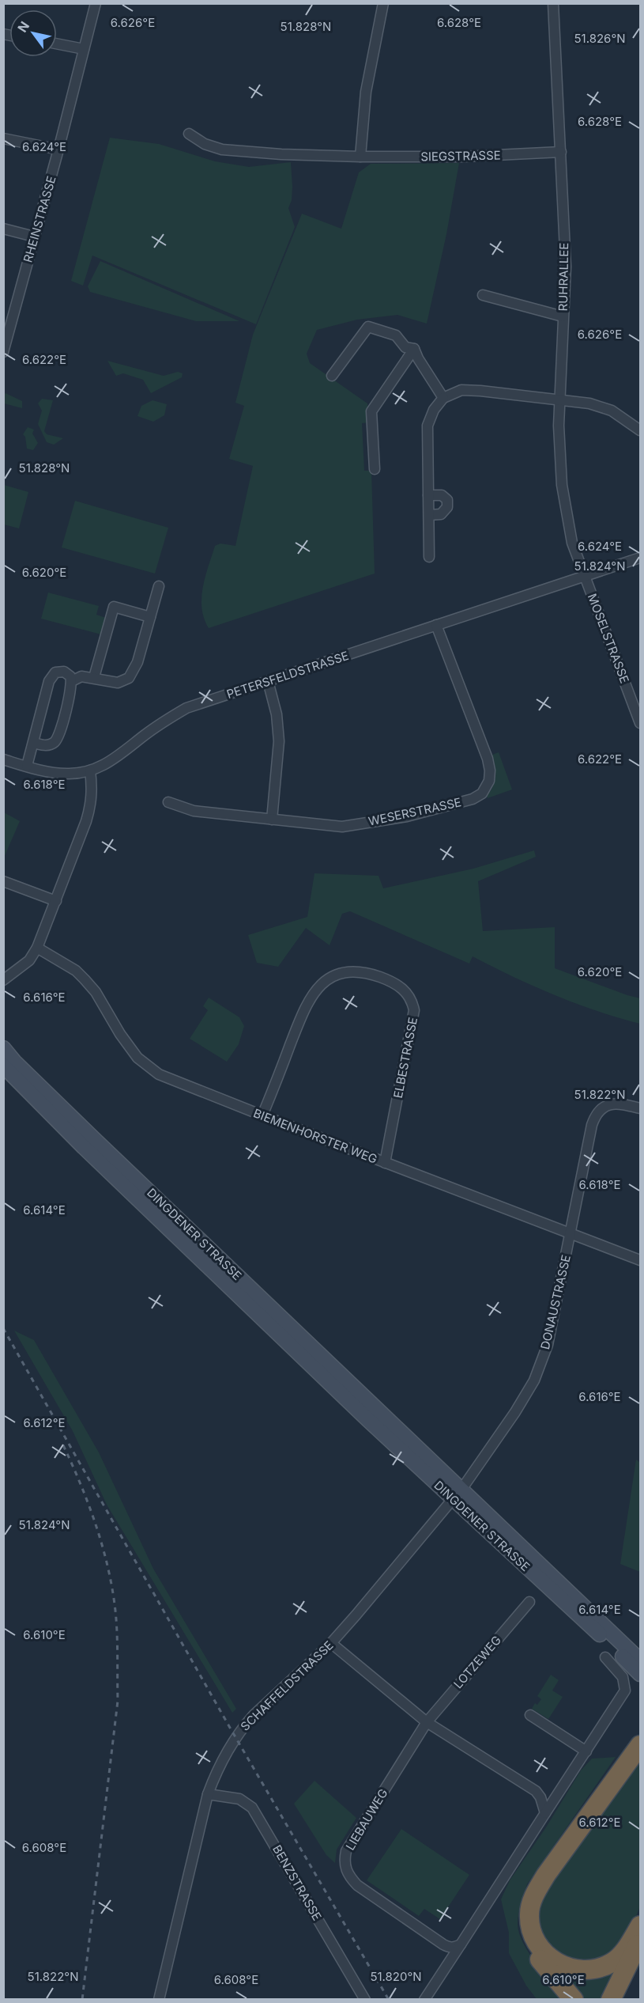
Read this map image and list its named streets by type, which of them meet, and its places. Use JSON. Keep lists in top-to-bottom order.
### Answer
{
  "streets": {
    "main road": ["DINGDENER STRASSE"],
    "street": [
      "SIEGSTRASSE",
      "RHEINSTRASSE",
      "RUHRALLEE",
      "MOSELSTRASSE",
      "PETERSFELDSTRASSE",
      "WESERSTRASSE",
      "ELBESTRASSE",
      "BIEMENHORSTER WEG",
      "DONAUSTRASSE",
      "LOTZEWEG",
      "SCHAFFELDSTRASSE",
      "LIEBAUWEG",
      "BENZSTRASSE"
    ]
  },
  "crossings": [
    ["SIEGSTRASSE", "RUHRALLEE"],
    ["RUHRALLEE", "MOSELSTRASSE"],
    ["RUHRALLEE", "PETERSFELDSTRASSE"],
    ["MOSELSTRASSE", "PETERSFELDSTRASSE"],
    ["PETERSFELDSTRASSE", "WESERSTRASSE"],
    ["ELBESTRASSE", "BIEMENHORSTER WEG"],
    ["BIEMENHORSTER WEG", "DONAUSTRASSE"],
    ["DINGDENER STRASSE", "DONAUSTRASSE"],
    ["DINGDENER STRASSE", "SCHAFFELDSTRASSE"],
    ["DONAUSTRASSE", "SCHAFFELDSTRASSE"],
    ["LOTZEWEG", "LIEBAUWEG"],
    ["SCHAFFELDSTRASSE", "BENZSTRASSE"]
  ],
  "north": "top left",
  "coordinates": [
    "6.626°E",
    "6.628°E",
    "51.828°N",
    "51.826°N",
    "6.624°E",
    "6.622°E",
    "51.824°N",
    "6.620°E",
    "6.618°E",
    "6.616°E",
    "51.822°N",
    "6.614°E",
    "6.612°E",
    "6.610°E",
    "6.608°E",
    "51.820°N"
  ]
}
